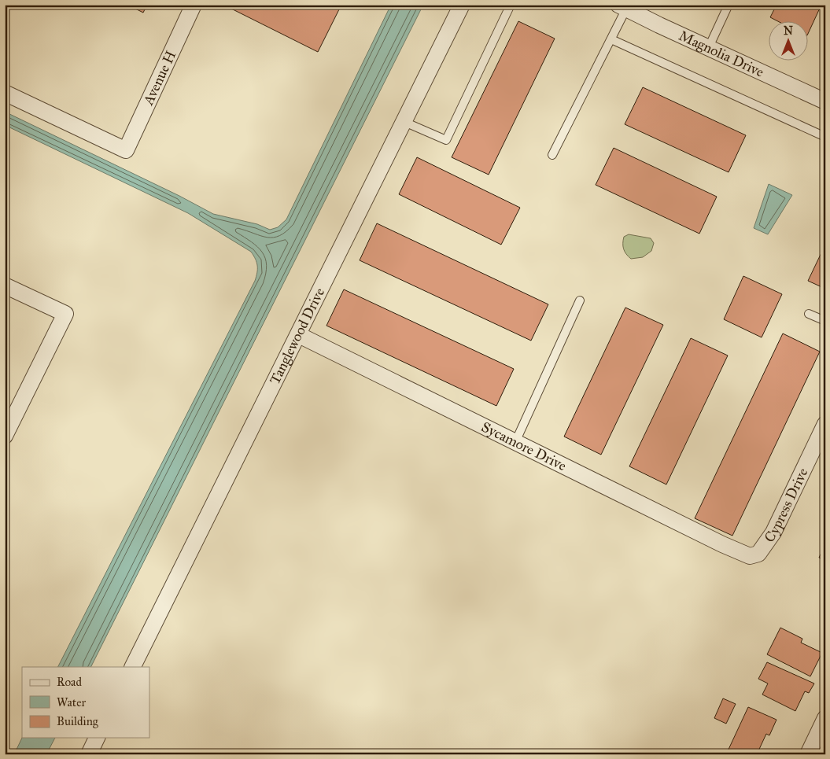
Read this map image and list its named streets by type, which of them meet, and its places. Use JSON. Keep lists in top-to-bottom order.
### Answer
{
  "streets": {
    "street": [
      "Magnolia Drive",
      "Avenue H",
      "Tanglewood Drive",
      "Sycamore Drive",
      "Cypress Drive"
    ]
  },
  "crossings": [
    ["Tanglewood Drive", "Sycamore Drive"],
    ["Sycamore Drive", "Cypress Drive"]
  ],
  "legend": ["Road", "Water", "Building"],
  "north": "top"
}
